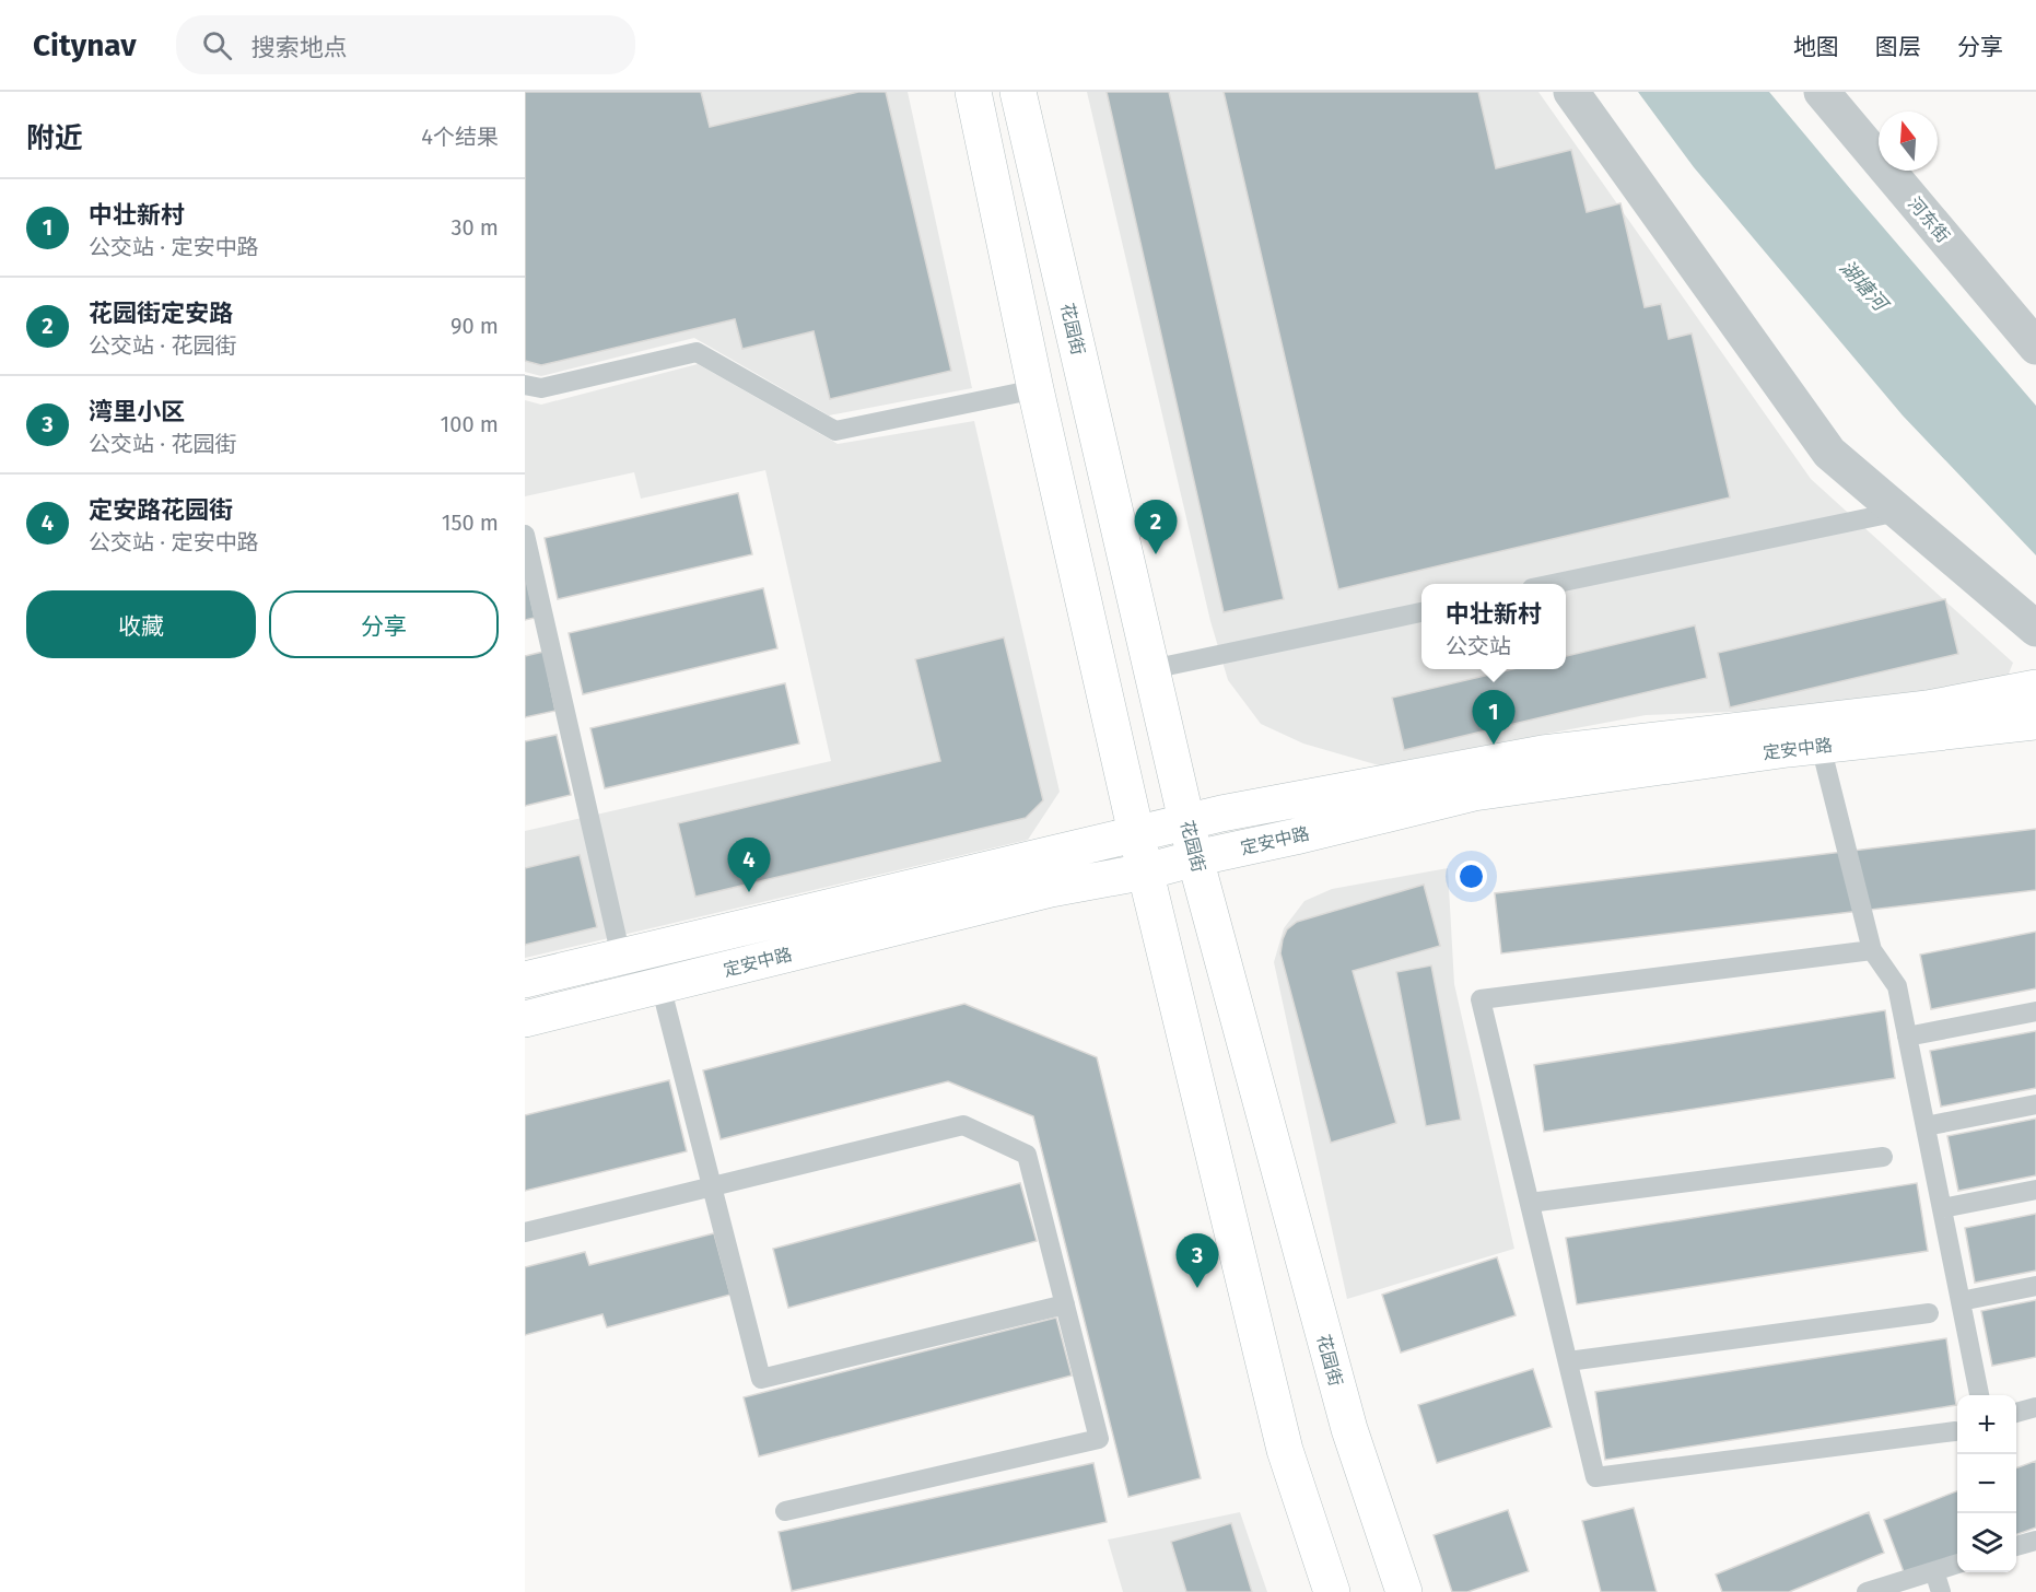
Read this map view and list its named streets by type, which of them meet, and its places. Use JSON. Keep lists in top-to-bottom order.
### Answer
{
  "streets": {
    "main road": ["花园街", "定安中路"],
    "street": ["河东街"]
  },
  "crossings": [
    ["花园街", "定安中路"]
  ],
  "water": ["湖塘河"],
  "north": "top",
  "page": {
    "header": "Citynav",
    "search": "搜索地点",
    "nav": ["地图", "图层", "分享"],
    "heading": ["附近", "4个结果"],
    "list": [
      {
        "mark": "1",
        "name": "中壮新村",
        "note": "公交站 · 定安中路",
        "value": "30 m"
      },
      {
        "mark": "2",
        "name": "花园街定安路",
        "note": "公交站 · 花园街",
        "value": "90 m"
      },
      {
        "mark": "3",
        "name": "湾里小区",
        "note": "公交站 · 花园街",
        "value": "100 m"
      },
      {
        "mark": "4",
        "name": "定安路花园街",
        "note": "公交站 · 定安中路",
        "value": "150 m"
      }
    ],
    "pins": [
      "2",
      "1",
      "4",
      "3"
    ],
    "buttons": ["收藏", "分享"],
    "popup": ["中壮新村", "公交站"],
    "map_buttons": ["+", "−"]
  }
}
